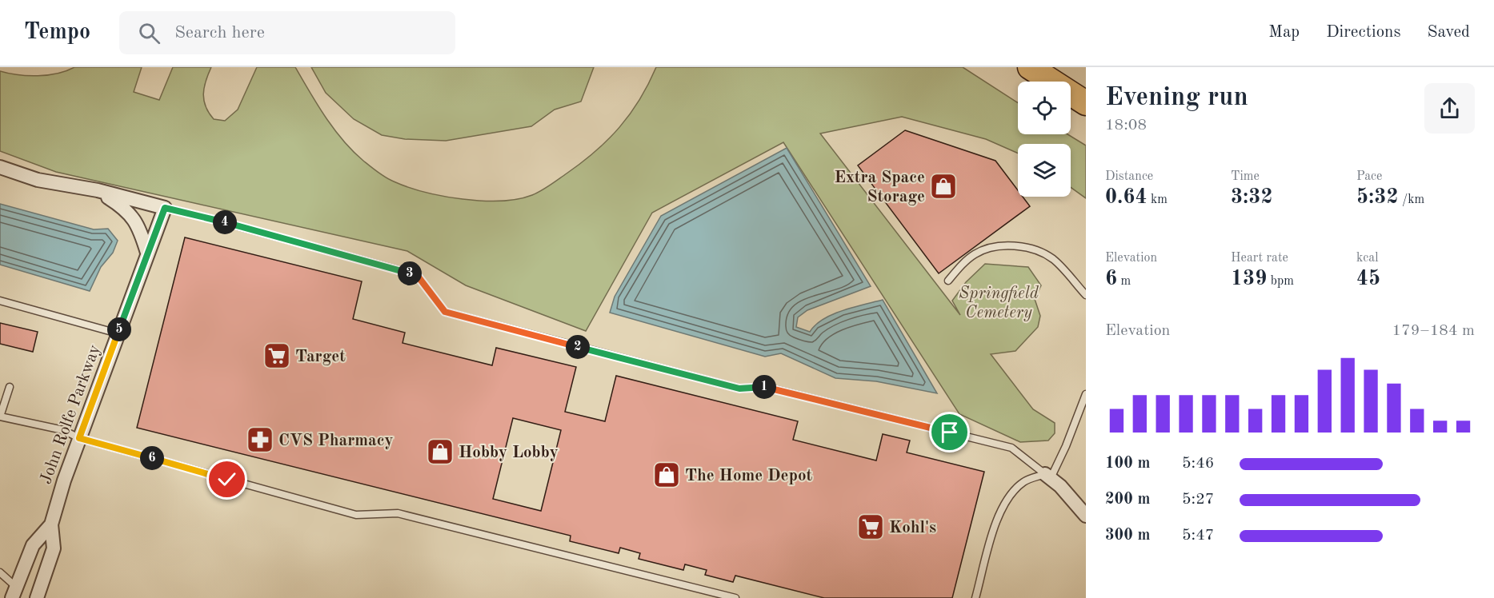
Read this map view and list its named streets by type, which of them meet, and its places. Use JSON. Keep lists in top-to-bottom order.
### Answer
{
  "streets": {
    "street": ["John Rolfe Parkway"]
  },
  "parks": ["Springfield Cemetery"],
  "places": {
    "shop": ["Extra Space Storage", "Hobby Lobby", "The Home Depot"],
    "supermarket": ["Target", "Kohl's"],
    "pharmacy": ["CVS Pharmacy"]
  },
  "page": {
    "header": "Tempo",
    "search": "Search here",
    "nav": ["Map", "Directions", "Saved"],
    "heading": ["Evening run", "18:08"],
    "stats": [
      ["Distance", "0.64 km"],
      ["Time", "3:32"],
      ["Pace", "5:32 /km"],
      ["Elevation", "6 m"],
      ["Heart rate", "139 bpm"],
      ["kcal", "45"]
    ],
    "pins": [
      "4",
      "3",
      "5",
      "2",
      "1",
      "6"
    ],
    "chart": ["Elevation", "179–184 m"],
    "list": [
      {
        "name": "100 m",
        "note": "5:46"
      },
      {
        "name": "200 m",
        "note": "5:27"
      },
      {
        "name": "300 m",
        "note": "5:47"
      }
    ]
  }
}
